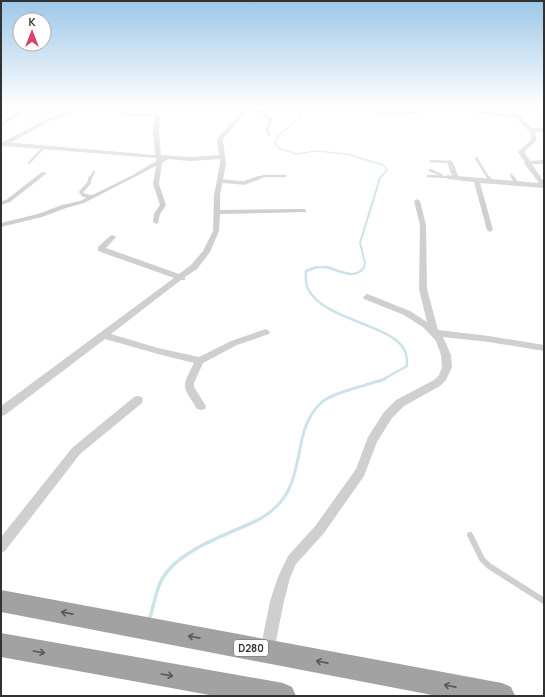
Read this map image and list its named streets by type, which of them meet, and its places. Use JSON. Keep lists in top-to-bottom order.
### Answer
{
  "streets": {
    "highway": ["D280"]
  },
  "north": "top"
}
